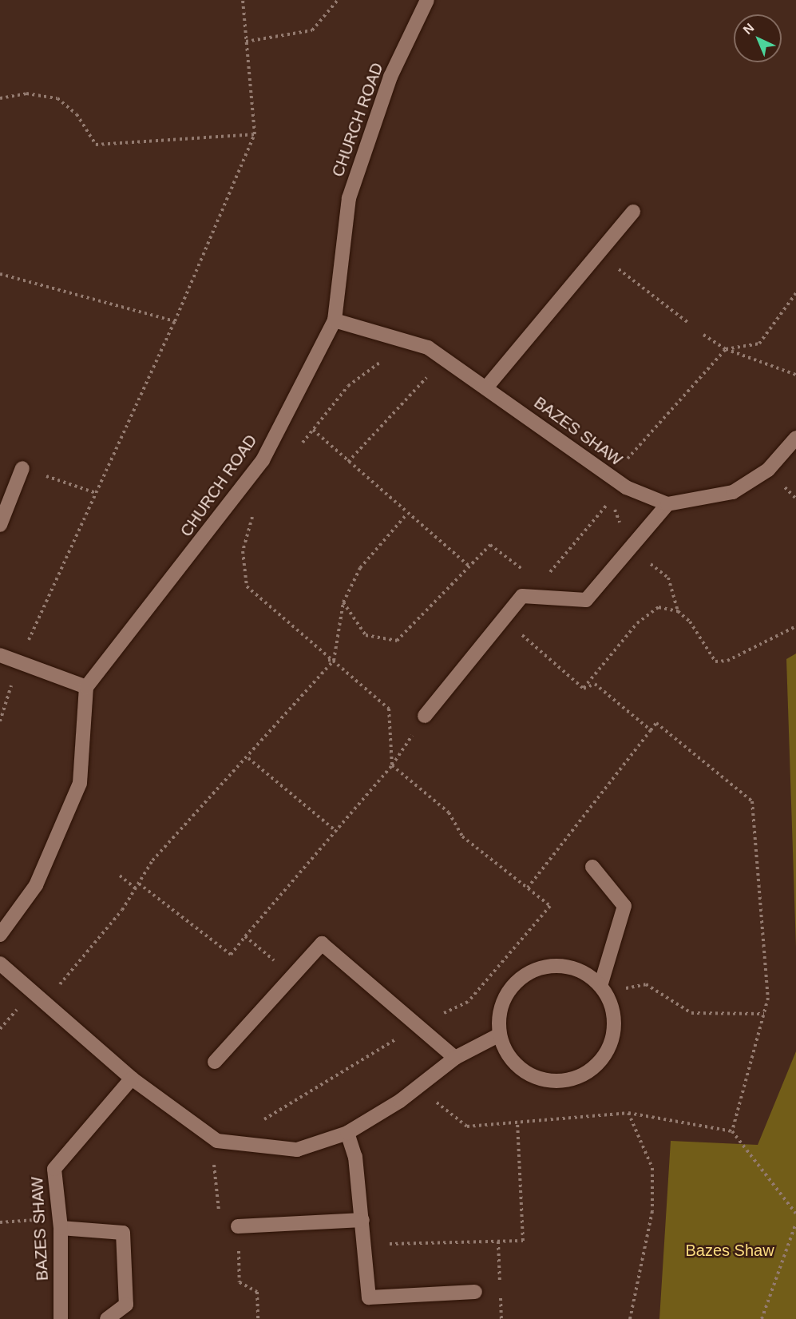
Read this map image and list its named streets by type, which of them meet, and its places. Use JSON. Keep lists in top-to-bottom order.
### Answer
{
  "streets": {
    "street": ["CHURCH ROAD", "BAZES SHAW"]
  },
  "crossings": [
    ["CHURCH ROAD", "BAZES SHAW"]
  ],
  "parks": ["Bazes Shaw"],
  "north": "top left"
}
